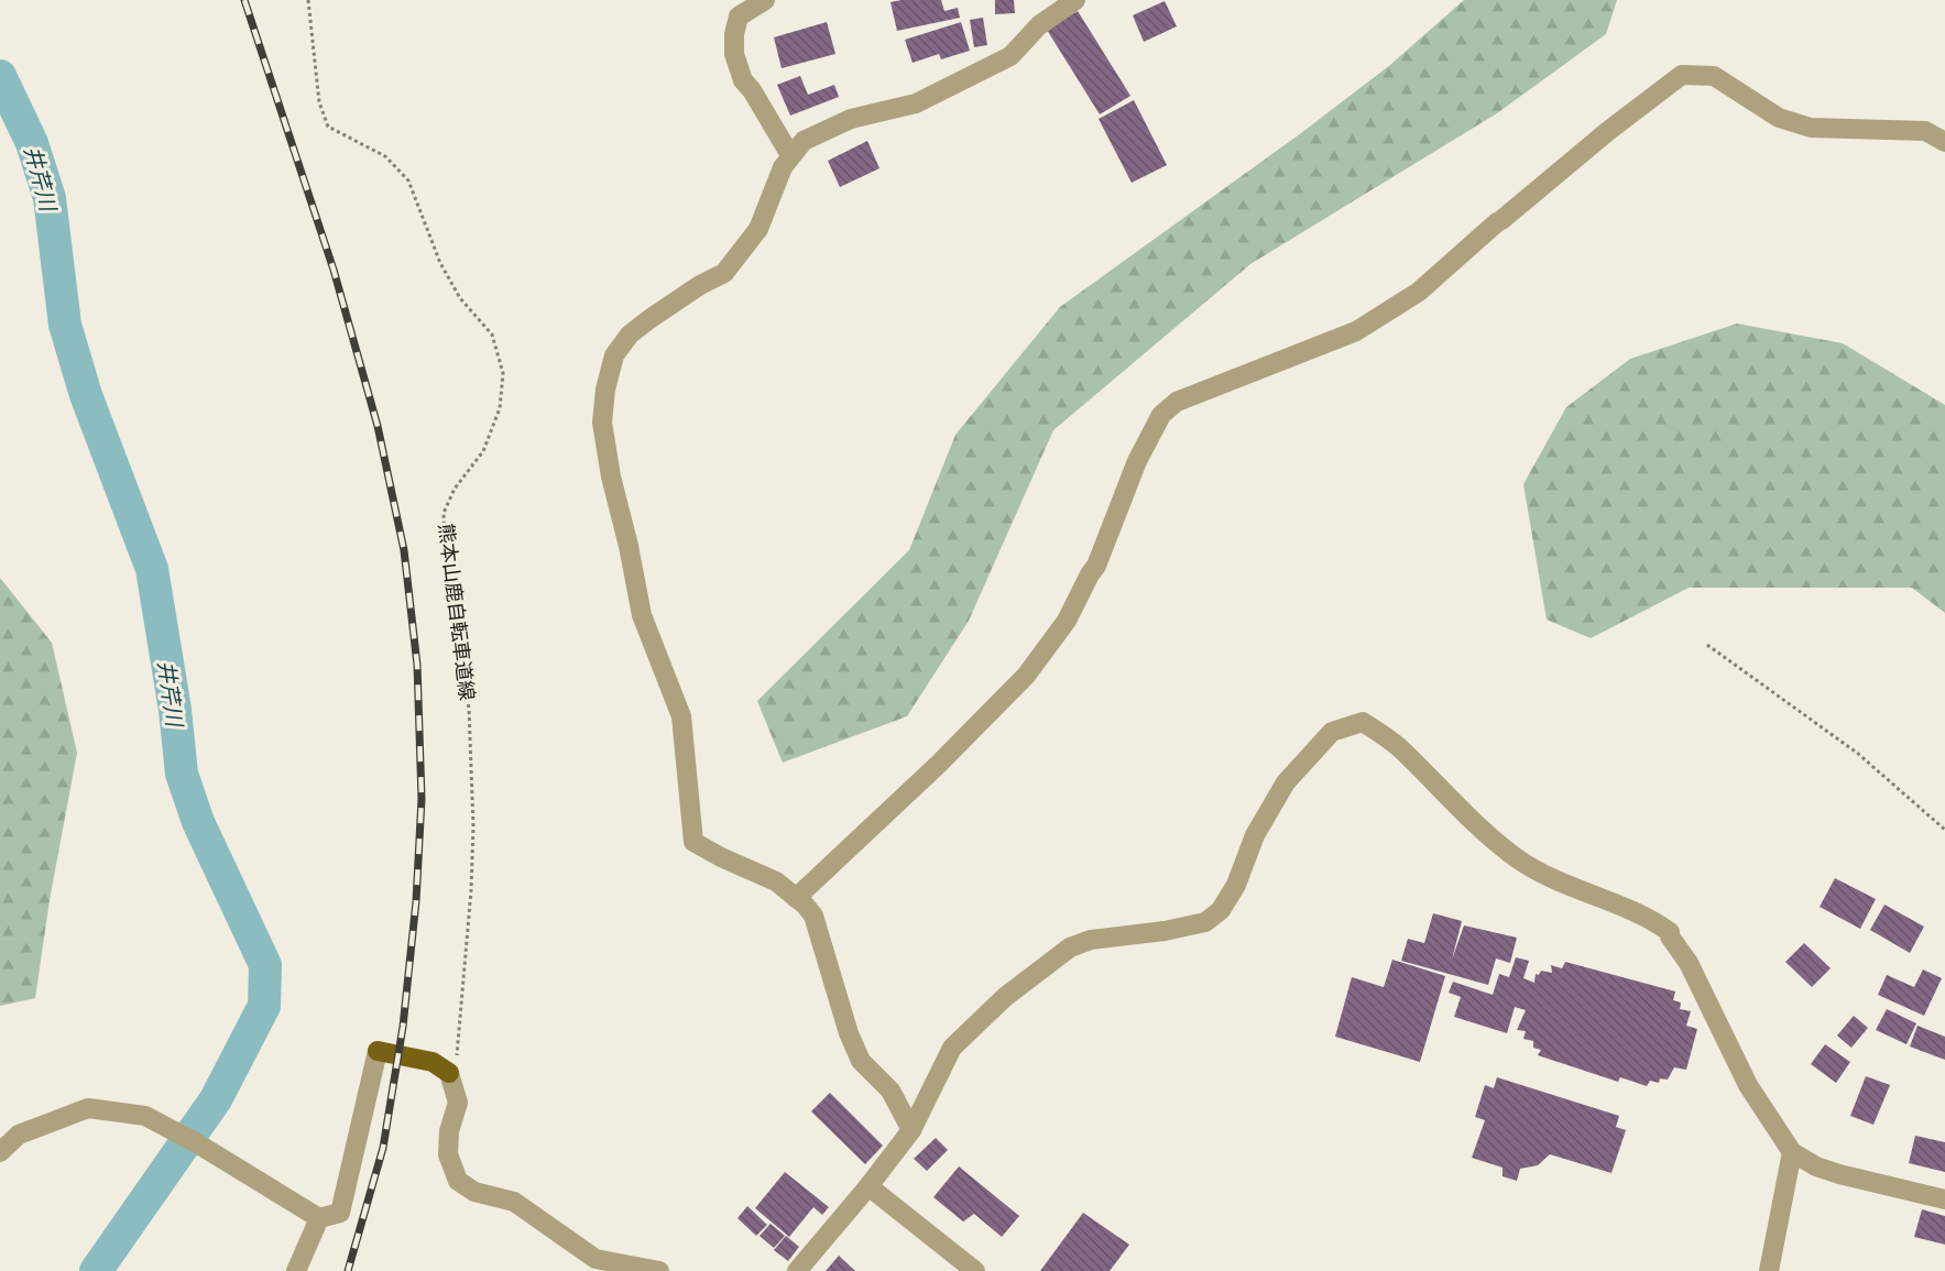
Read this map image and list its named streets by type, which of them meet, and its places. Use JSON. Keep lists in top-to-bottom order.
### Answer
{
  "streets": {
    "path": ["熊本山鹿自転車道線"]
  },
  "water": ["井芹川"]
}
